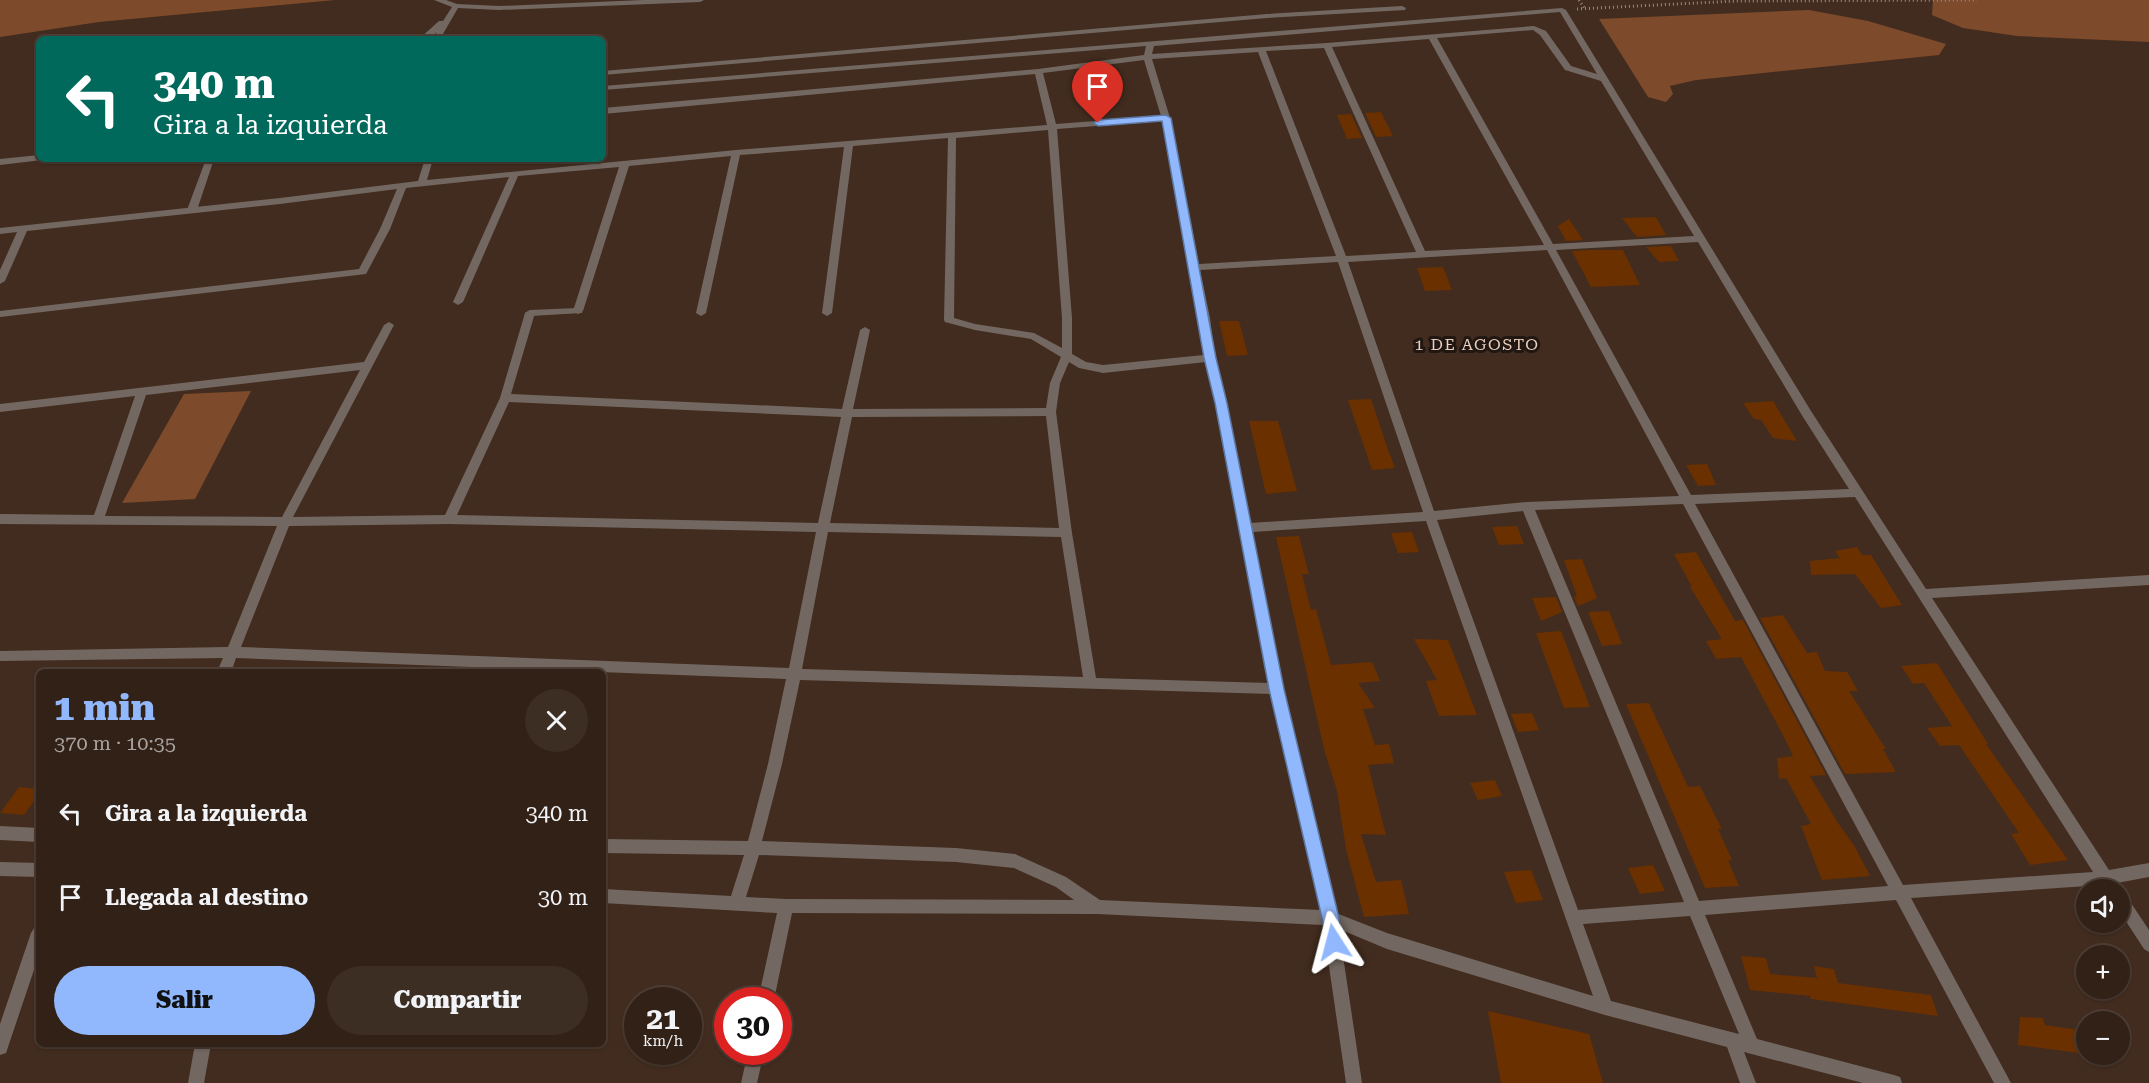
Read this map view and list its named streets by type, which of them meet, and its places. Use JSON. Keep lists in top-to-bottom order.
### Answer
{
  "districts": ["1 DE AGOSTO"],
  "page": {
    "turn": ["340 m", "Gira a la izquierda"],
    "heading": ["1 min", "370 m · 10:35"],
    "list": [
      {
        "name": "Gira a la izquierda",
        "value": "340 m"
      },
      {
        "name": "Llegada al destino",
        "value": "30 m"
      }
    ],
    "map_buttons": ["+", "−"],
    "buttons": ["Salir", "Compartir"],
    "speed": "21 km/h",
    "limit": "30"
  }
}
